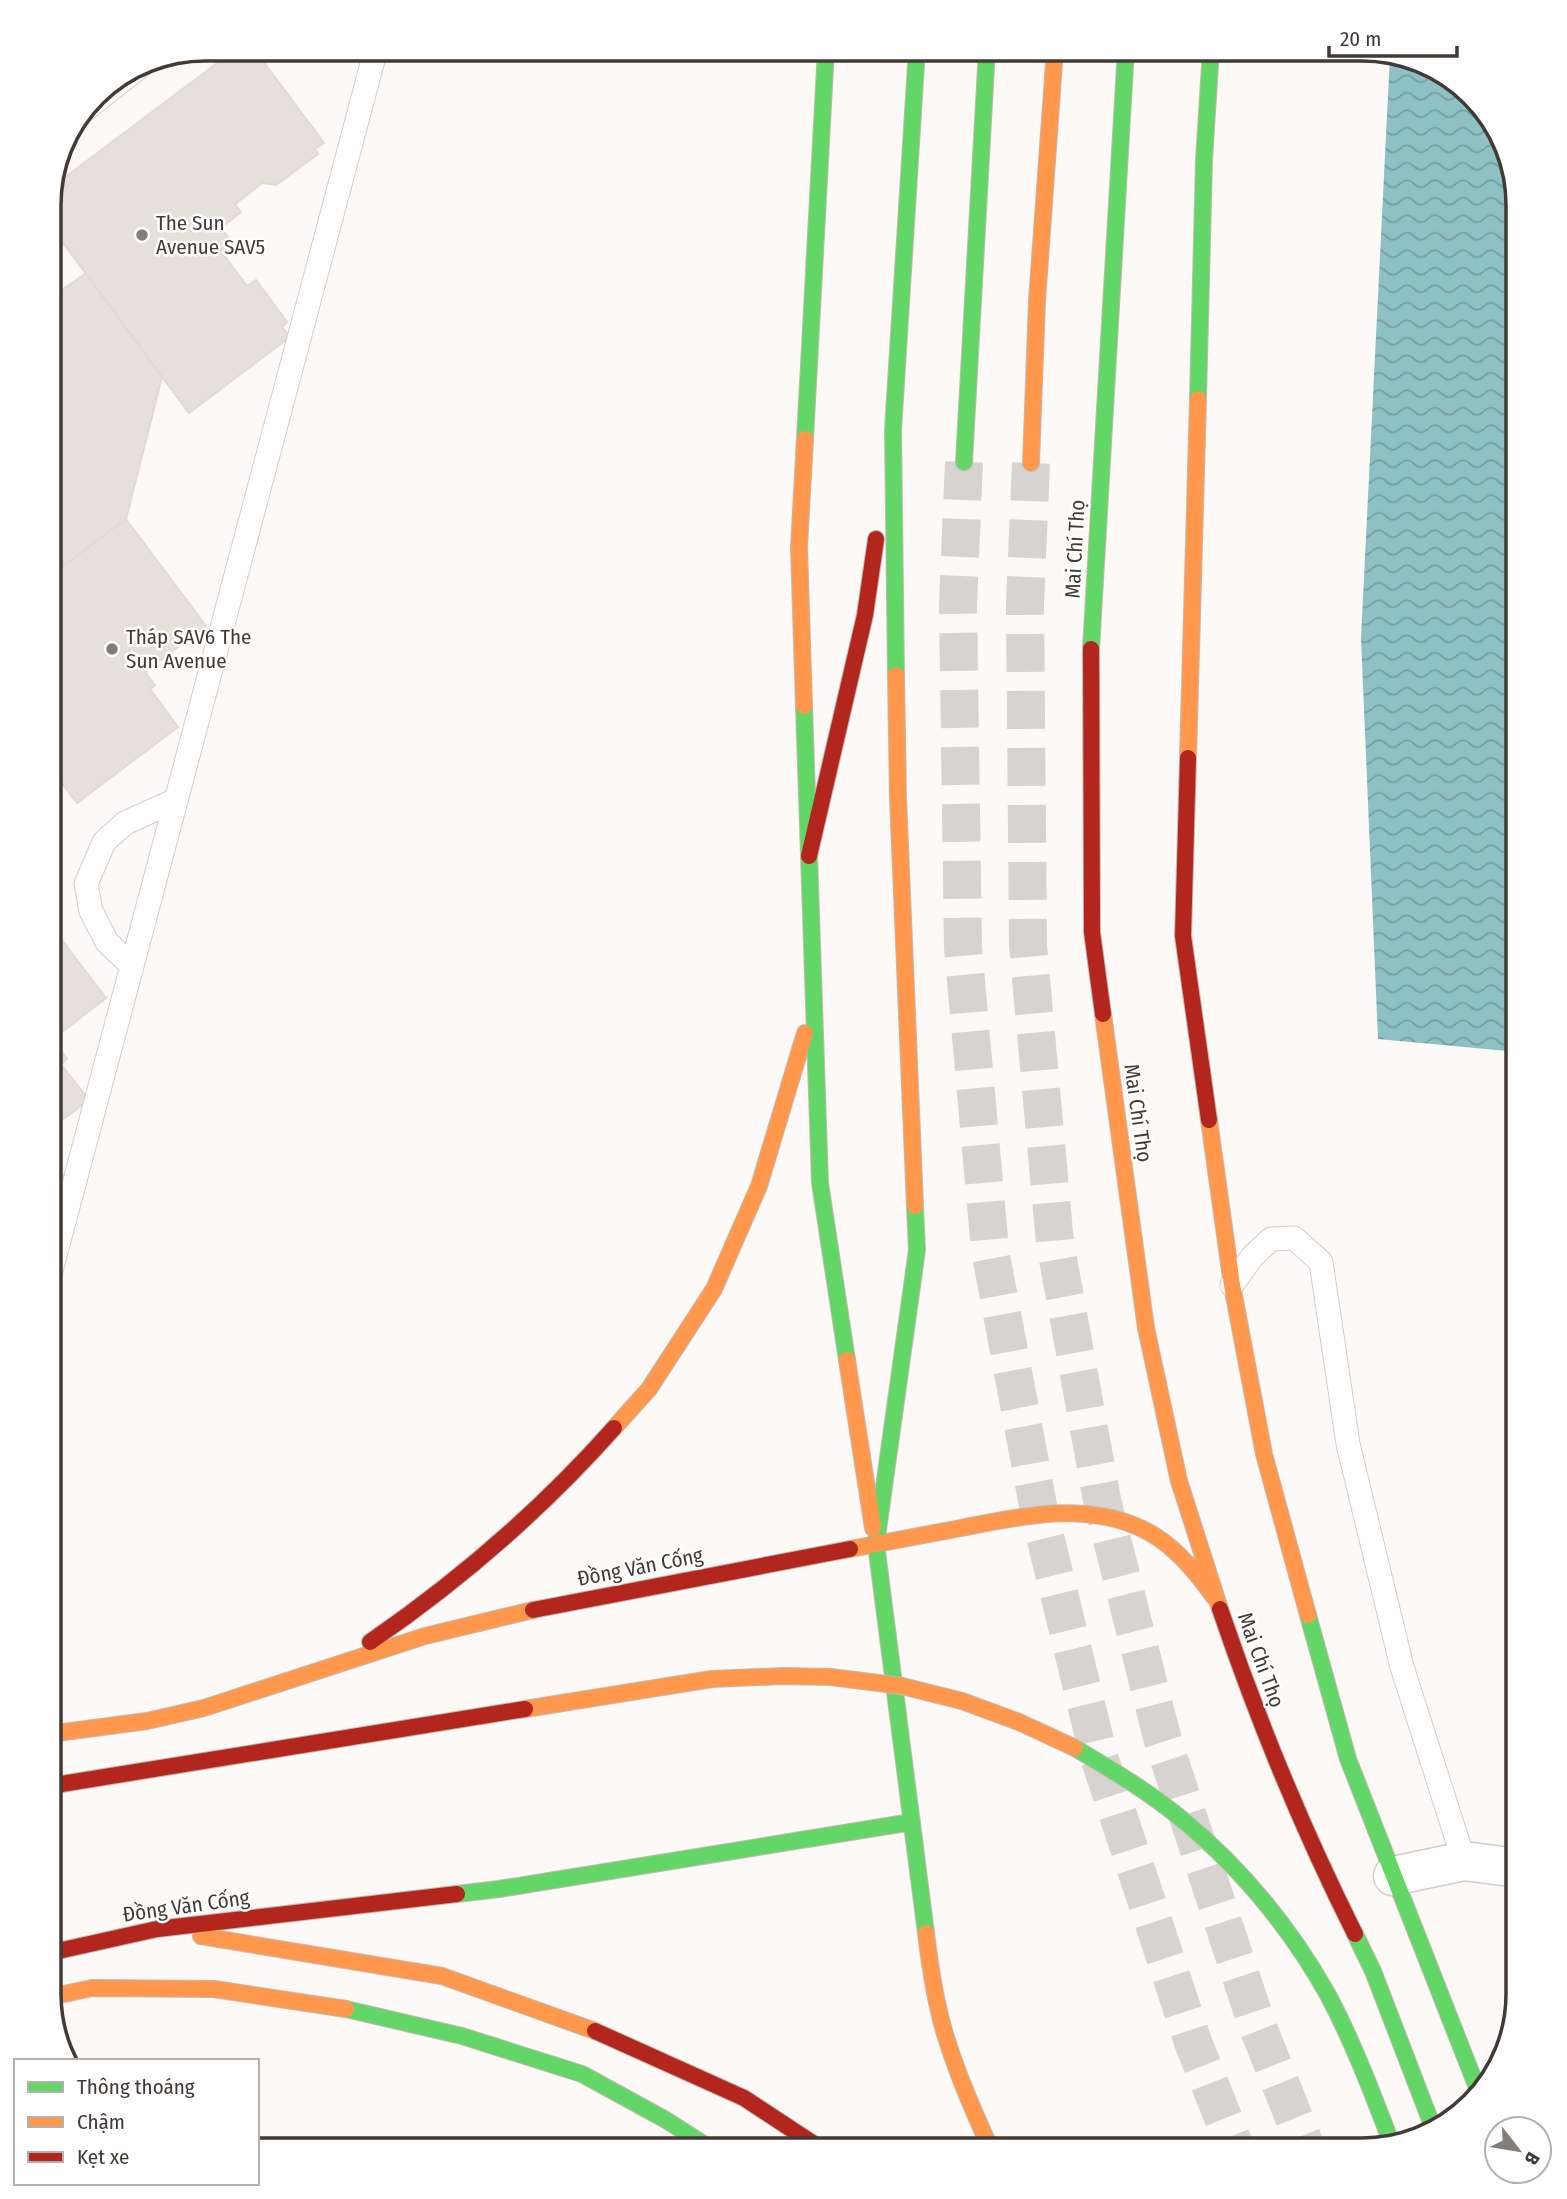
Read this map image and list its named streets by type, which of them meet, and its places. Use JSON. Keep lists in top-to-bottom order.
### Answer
{
  "streets": {
    "main road": ["Mai Chí Thọ", "Đồng Văn Cống"]
  },
  "crossings": [
    ["Mai Chí Thọ", "Đồng Văn Cống"]
  ],
  "places": ["The Sun Avenue SAV5", "Tháp SAV6 The Sun Avenue"],
  "legend": ["Thông thoáng", "Chậm", "Kẹt xe"],
  "scale_bar": "20 m",
  "north": "bottom right"
}
